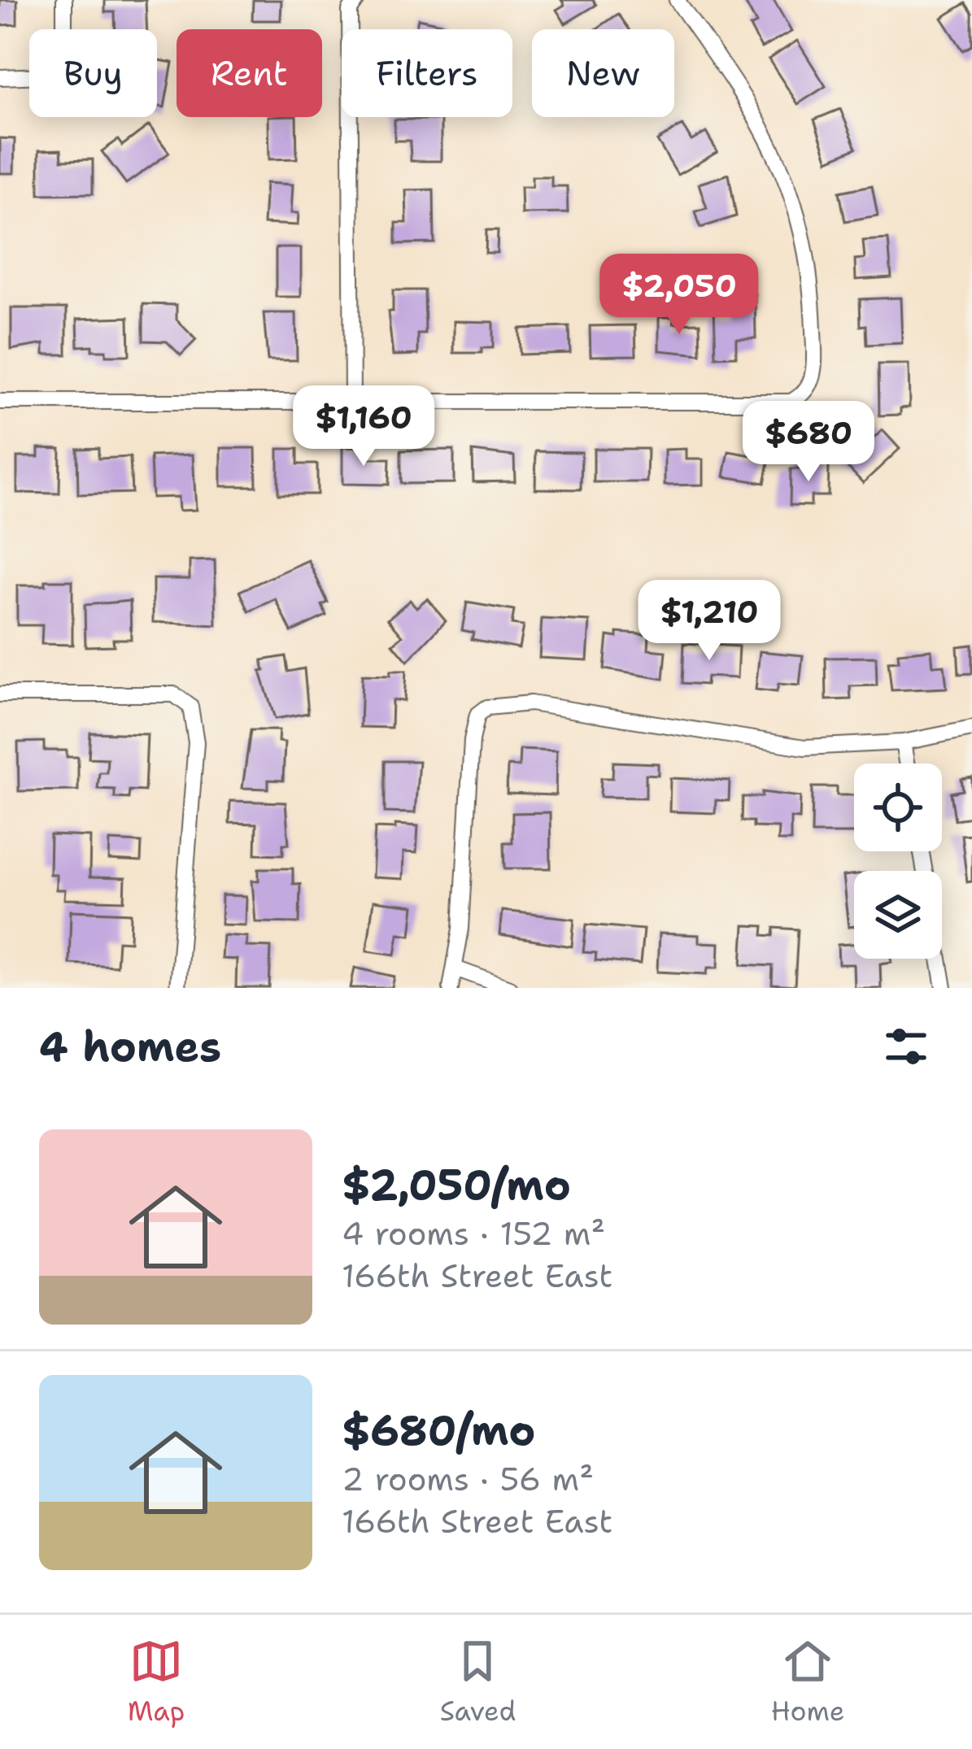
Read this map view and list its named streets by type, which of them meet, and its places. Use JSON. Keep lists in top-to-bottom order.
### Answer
{
  "page": {
    "chip": [
      "Buy",
      "Rent",
      "Filters",
      "New"
    ],
    "price": [
      "$2,050",
      "$1,160",
      "$680",
      "$1,210"
    ],
    "heading": "4 homes",
    "list": [
      {
        "name": "$2,050/mo",
        "note": "4 rooms · 152 m² · 166th Street East"
      },
      {
        "name": "$680/mo",
        "note": "2 rooms · 56 m² · 166th Street East"
      }
    ],
    "tabs": ["Map", "Saved", "Home"]
  }
}
